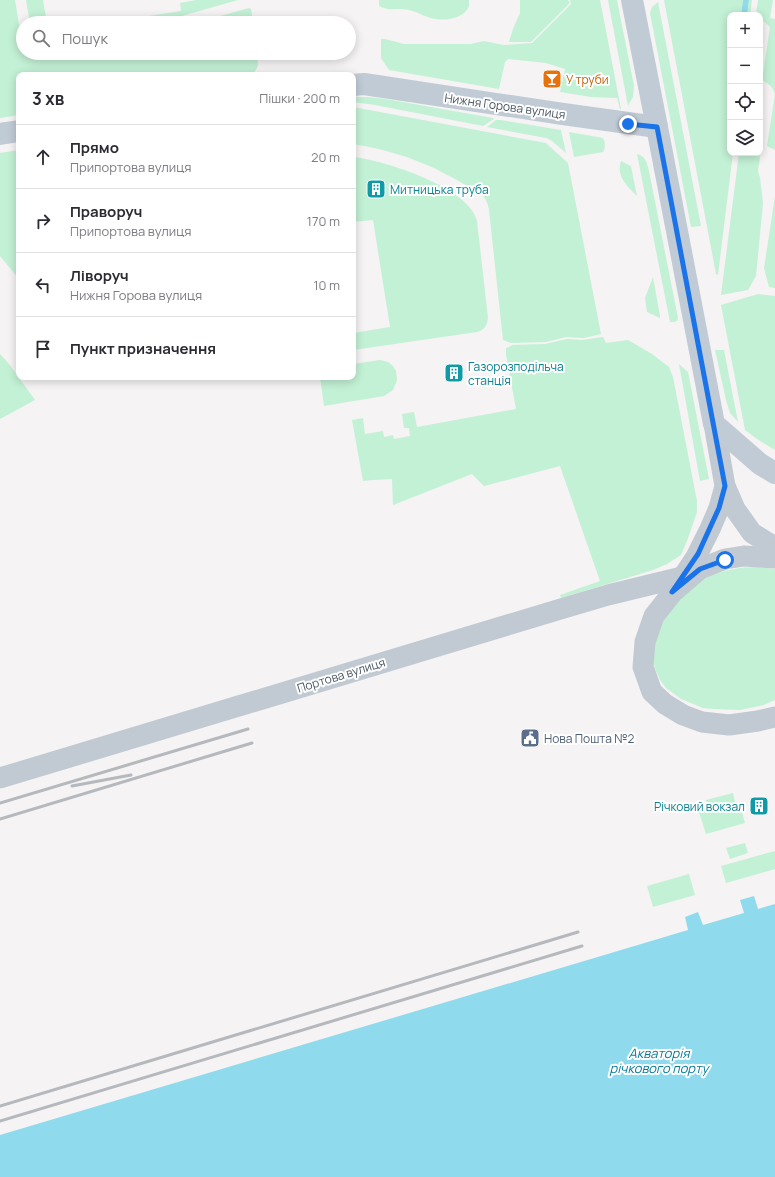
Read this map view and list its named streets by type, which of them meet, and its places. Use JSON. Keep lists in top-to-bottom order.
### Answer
{
  "streets": {
    "main road": ["Нижня Горова вулиця"],
    "street": ["Портова вулиця"]
  },
  "water": ["Акваторія річкового порту"],
  "places": {
    "bar": ["У труби"],
    "building": ["Митницька труба", "Газорозподільча станція", "Річковий вокзал"],
    "public building": ["Нова Пошта №2"]
  },
  "page": {
    "map_buttons": ["+", "−"],
    "search": "Пошук",
    "heading": ["3 хв", "Пішки · 200 m"],
    "list": [
      ["Прямо", "Припортова вулиця", "20 m"],
      ["Праворуч", "Припортова вулиця", "170 m"],
      ["Ліворуч", "Нижня Горова вулиця", "10 m"],
      "Пункт призначення"
    ]
  }
}
